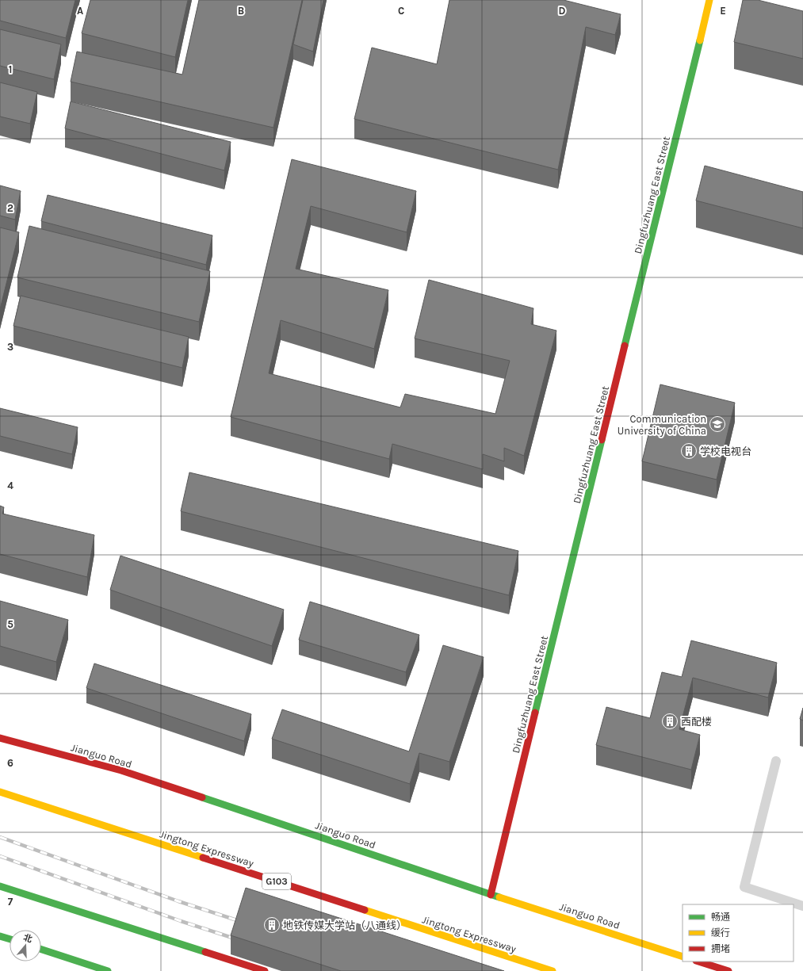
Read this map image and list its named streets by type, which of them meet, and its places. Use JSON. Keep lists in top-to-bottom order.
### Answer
{
  "streets": {
    "main road": [
      "Dingfuzhuang East Street",
      "Jianguo Road",
      "Jingtong Expressway",
      "G103"
    ]
  },
  "crossings": [
    ["Dingfuzhuang East Street", "Jianguo Road"]
  ],
  "places": {
    "school or university": ["Communication University of China"],
    "building": ["学校电视台", "西配楼", "地铁传媒大学站（八通线）"]
  },
  "legend": ["畅通", "缓行", "拥堵"],
  "north": "top",
  "grid": {
    "columns": [
      "A",
      "B",
      "C",
      "D",
      "E"
    ],
    "rows": [
      "1",
      "2",
      "3",
      "4",
      "5",
      "6",
      "7"
    ]
  }
}
